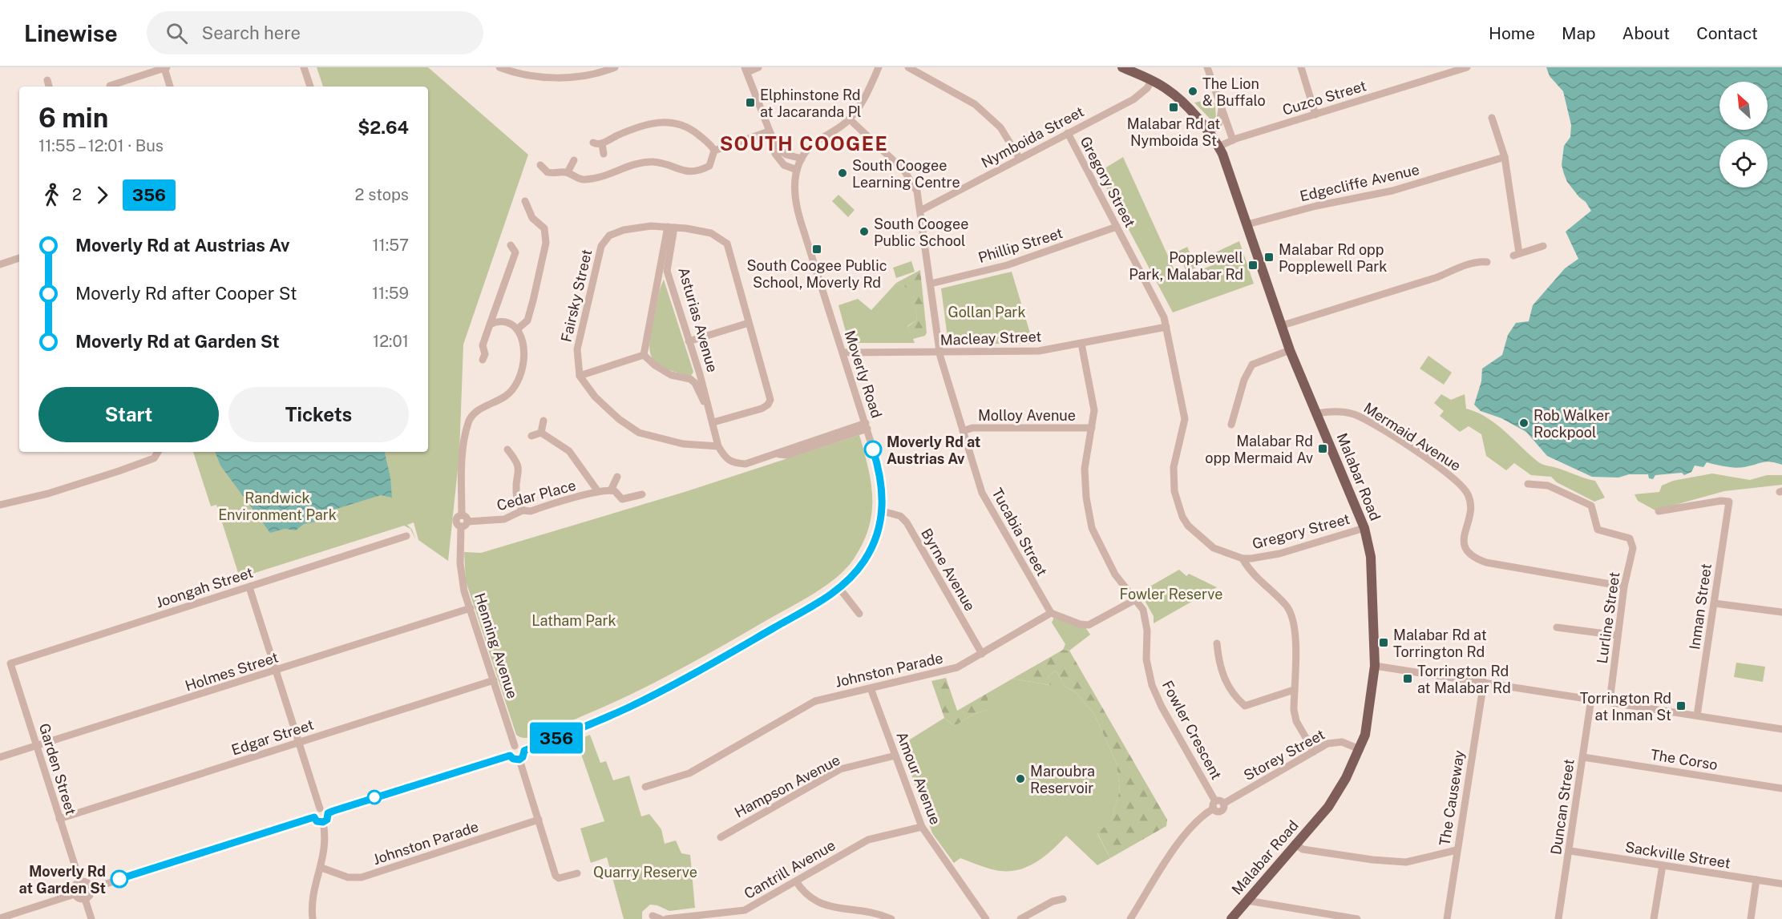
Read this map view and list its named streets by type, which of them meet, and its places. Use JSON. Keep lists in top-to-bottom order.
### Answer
{
  "streets": {
    "main road": ["Malabar Road"],
    "street": [
      "Cuzco Street",
      "Nymboida Street",
      "Gregory Street",
      "Edgecliffe Avenue",
      "Phillip Street",
      "Fairsky Street",
      "Asturias Avenue",
      "Macleay Street",
      "Moverly Road",
      "Molloy Avenue",
      "Mermaid Avenue",
      "Cedar Place",
      "Tucabia Street",
      "Byrne Avenue",
      "Joongah Street",
      "Inman Street",
      "Lurline Street",
      "Henning Avenue",
      "Johnston Parade",
      "Holmes Street",
      "Fowler Crescent",
      "Edgar Street",
      "Storey Street",
      "The Corso",
      "Garden Street",
      "Amour Avenue",
      "Hampson Avenue",
      "The Causeway",
      "Duncan Street",
      "Sackville Street",
      "Cantrill Avenue"
    ]
  },
  "crossings": [
    ["Cuzco Street", "Malabar Road"],
    ["Nymboida Street", "Gregory Street"],
    ["Nymboida Street", "Malabar Road"],
    ["Nymboida Street", "Tucabia Street"],
    ["Gregory Street", "Phillip Street"],
    ["Gregory Street", "Macleay Street"],
    ["Gregory Street", "Malabar Road"],
    ["Edgecliffe Avenue", "Malabar Road"],
    ["Phillip Street", "Tucabia Street"],
    ["Fairsky Street", "Asturias Avenue"],
    ["Macleay Street", "Moverly Road"],
    ["Macleay Street", "Tucabia Street"],
    ["Macleay Street", "Fowler Crescent"],
    ["Moverly Road", "Tucabia Street"],
    ["Moverly Road", "Byrne Avenue"],
    ["Moverly Road", "Henning Avenue"],
    ["Molloy Avenue", "Tucabia Street"],
    ["Molloy Avenue", "Fowler Crescent"],
    ["Mermaid Avenue", "Malabar Road"],
    ["Mermaid Avenue", "Lurline Street"],
    ["Malabar Road", "Storey Street"],
    ["Cedar Place", "Henning Avenue"],
    ["Tucabia Street", "Johnston Parade"],
    ["Byrne Avenue", "Johnston Parade"],
    ["Joongah Street", "Garden Street"],
    ["Henning Avenue", "Holmes Street"],
    ["Henning Avenue", "Edgar Street"],
    ["Johnston Parade", "Amour Avenue"],
    ["Holmes Street", "Garden Street"],
    ["Fowler Crescent", "Storey Street"],
    ["Edgar Street", "Garden Street"],
    ["The Corso", "Duncan Street"],
    ["Amour Avenue", "Hampson Avenue"],
    ["Amour Avenue", "Cantrill Avenue"],
    ["Duncan Street", "Sackville Street"]
  ],
  "districts": ["SOUTH COOGEE"],
  "parks": [
    "Gollan Park",
    "Randwick Environment Park",
    "Fowler Reserve",
    "Latham Park",
    "Quarry Reserve"
  ],
  "places": {
    "other": [
      "The Lion & Buffalo",
      "South Coogee Learning Centre",
      "South Coogee Public School",
      "Rob Walker Rockpool",
      "Moverly Rd at Austrias Av",
      "Maroubra Reservoir",
      "Moverly Rd at Garden St"
    ],
    "transit": [
      "Elphinstone Rd at Jacaranda Pl",
      "Malabar Rd at Nymboida St",
      "South Coogee Public School, Moverly Rd",
      "Malabar Rd opp Popplewell Park",
      "Popplewell Park, Malabar Rd",
      "Malabar Rd opp Mermaid Av",
      "Malabar Rd at Torrington Rd",
      "Torrington Rd at Malabar Rd",
      "Torrington Rd at Inman St"
    ]
  },
  "lines": ["bus line 356"],
  "north": "top left",
  "page": {
    "header": "Linewise",
    "search": "Search here",
    "nav": [
      "Home",
      "Map",
      "About",
      "Contact"
    ],
    "on_map": "356",
    "heading": ["6 min", "11:55 – 12:01 · Bus", "$2.64"],
    "legs": ["2", "356", "2 stops"],
    "list": [
      {
        "name": "Moverly Rd at Austrias Av",
        "value": "11:57"
      },
      {
        "name": "Moverly Rd after Cooper St",
        "value": "11:59"
      },
      {
        "name": "Moverly Rd at Garden St",
        "value": "12:01"
      }
    ],
    "buttons": ["Start", "Tickets"]
  }
}
